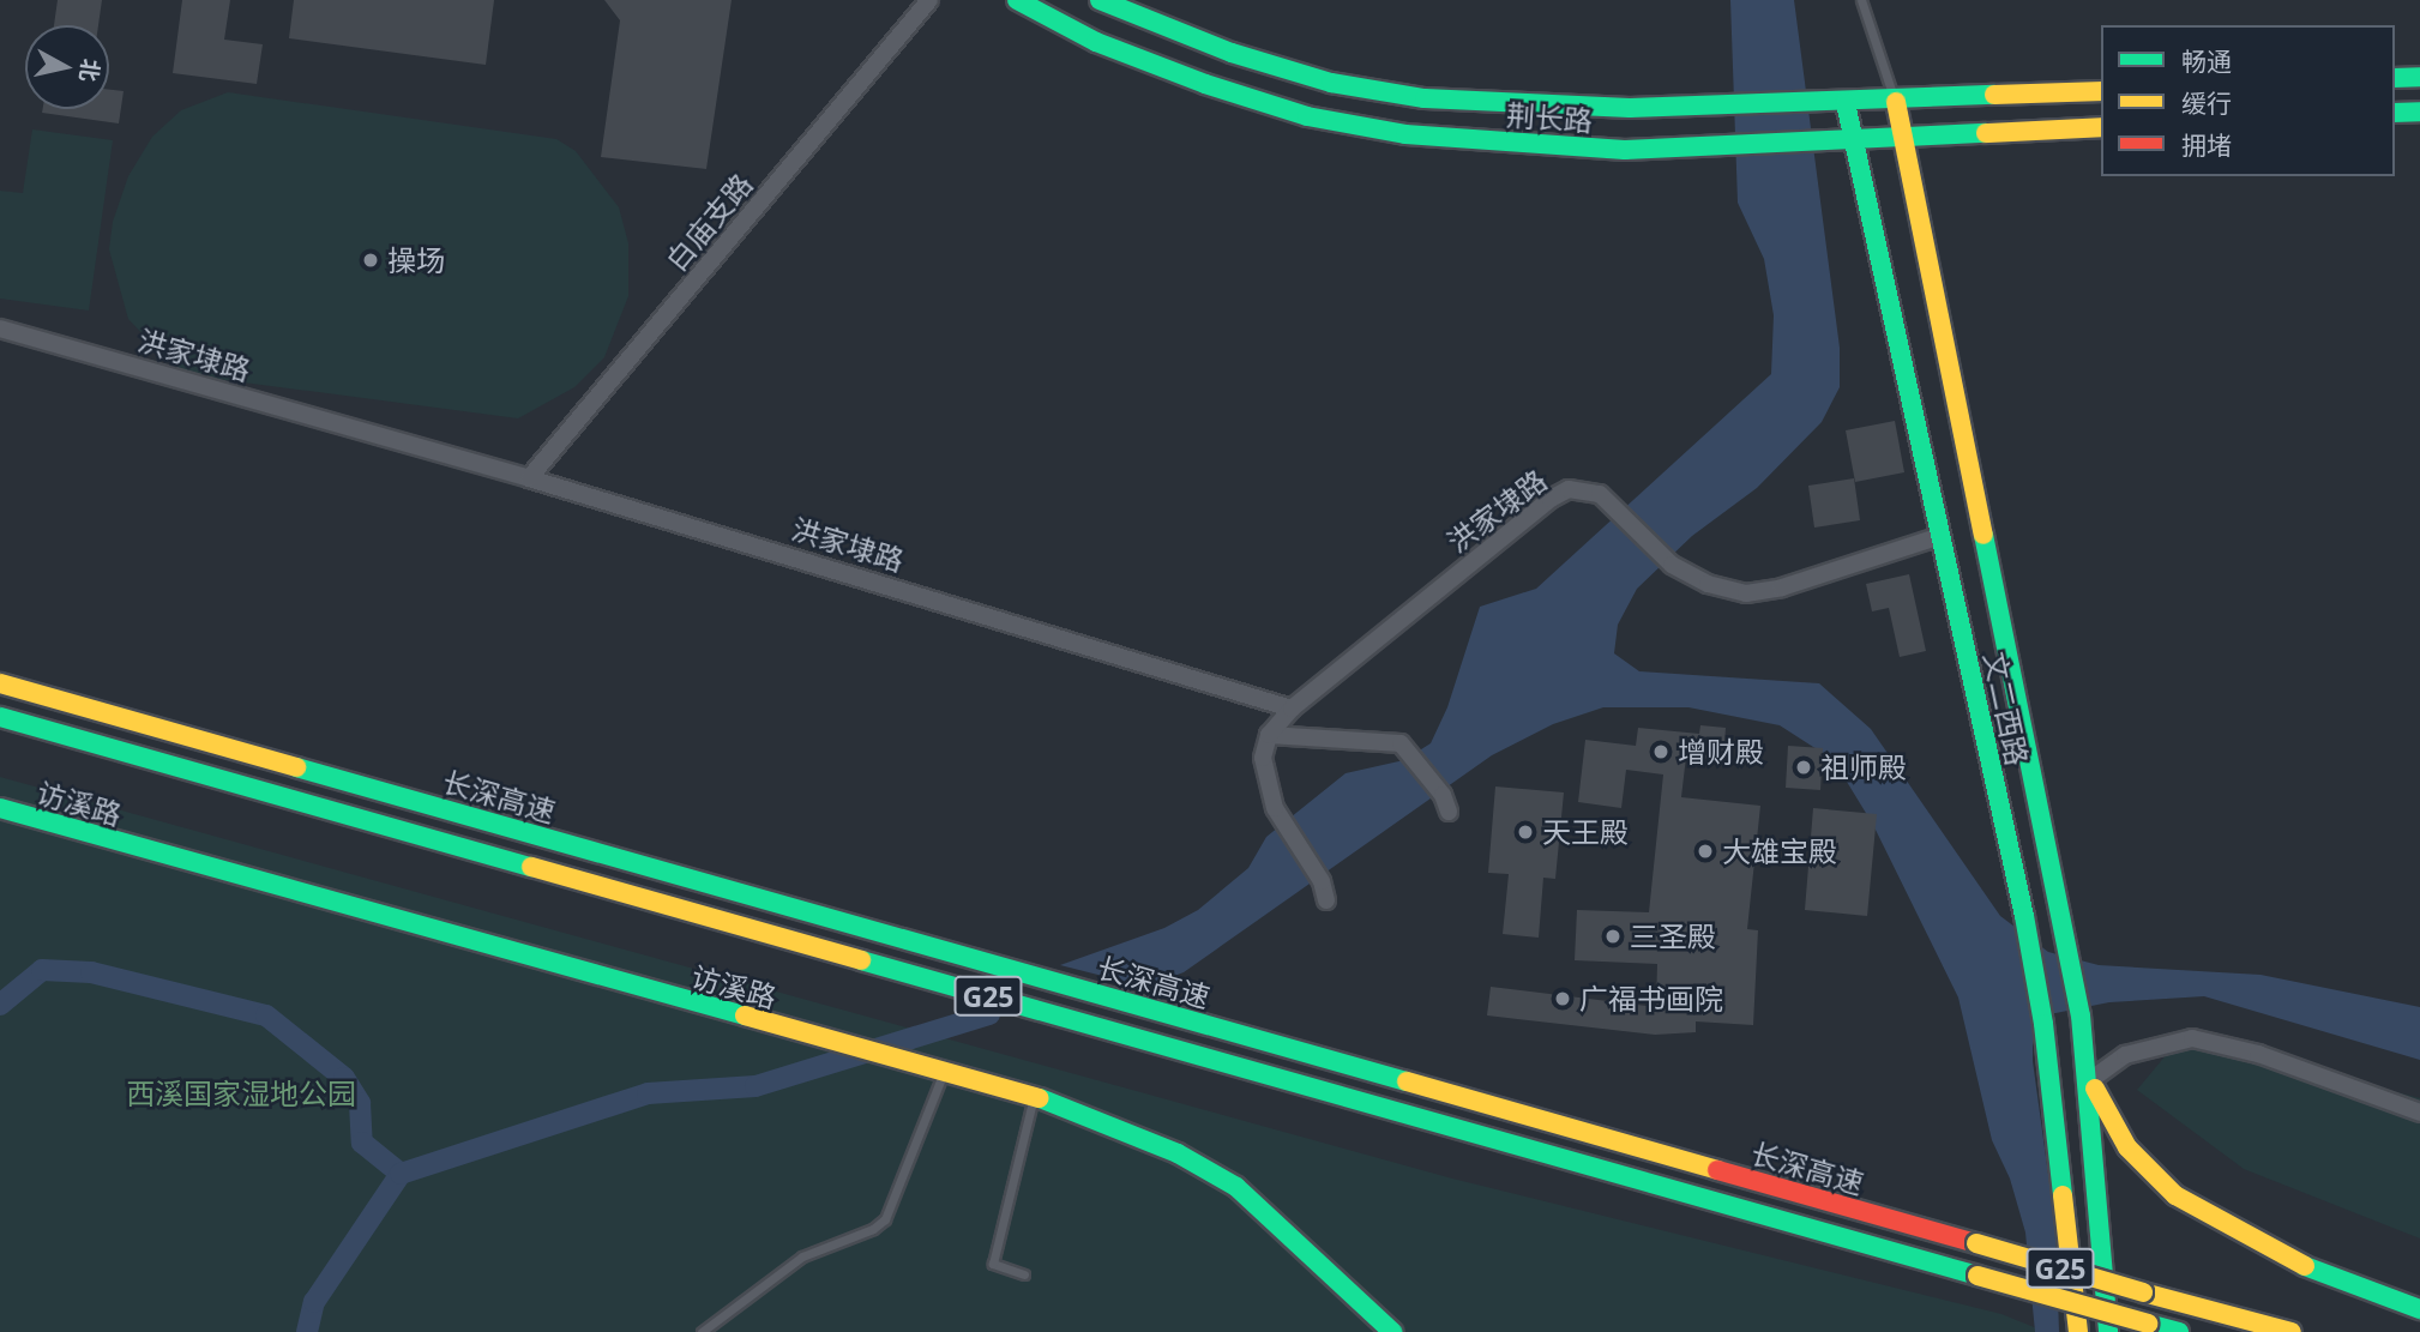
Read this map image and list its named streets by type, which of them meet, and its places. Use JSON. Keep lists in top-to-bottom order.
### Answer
{
  "streets": {
    "main road": [
      "荆长路",
      "文二西路",
      "长深高速",
      "访溪路",
      "G25"
    ],
    "street": ["白庙支路", "洪家埭路"]
  },
  "crossings": [
    ["荆长路", "文二西路"],
    ["白庙支路", "洪家埭路"],
    ["洪家埭路", "文二西路"]
  ],
  "parks": ["西溪国家湿地公园"],
  "places": [
    "操场",
    "增财殿",
    "祖师殿",
    "天王殿",
    "大雄宝殿",
    "三圣殿",
    "广福书画院"
  ],
  "legend": ["畅通", "缓行", "拥堵"],
  "north": "right"
}
